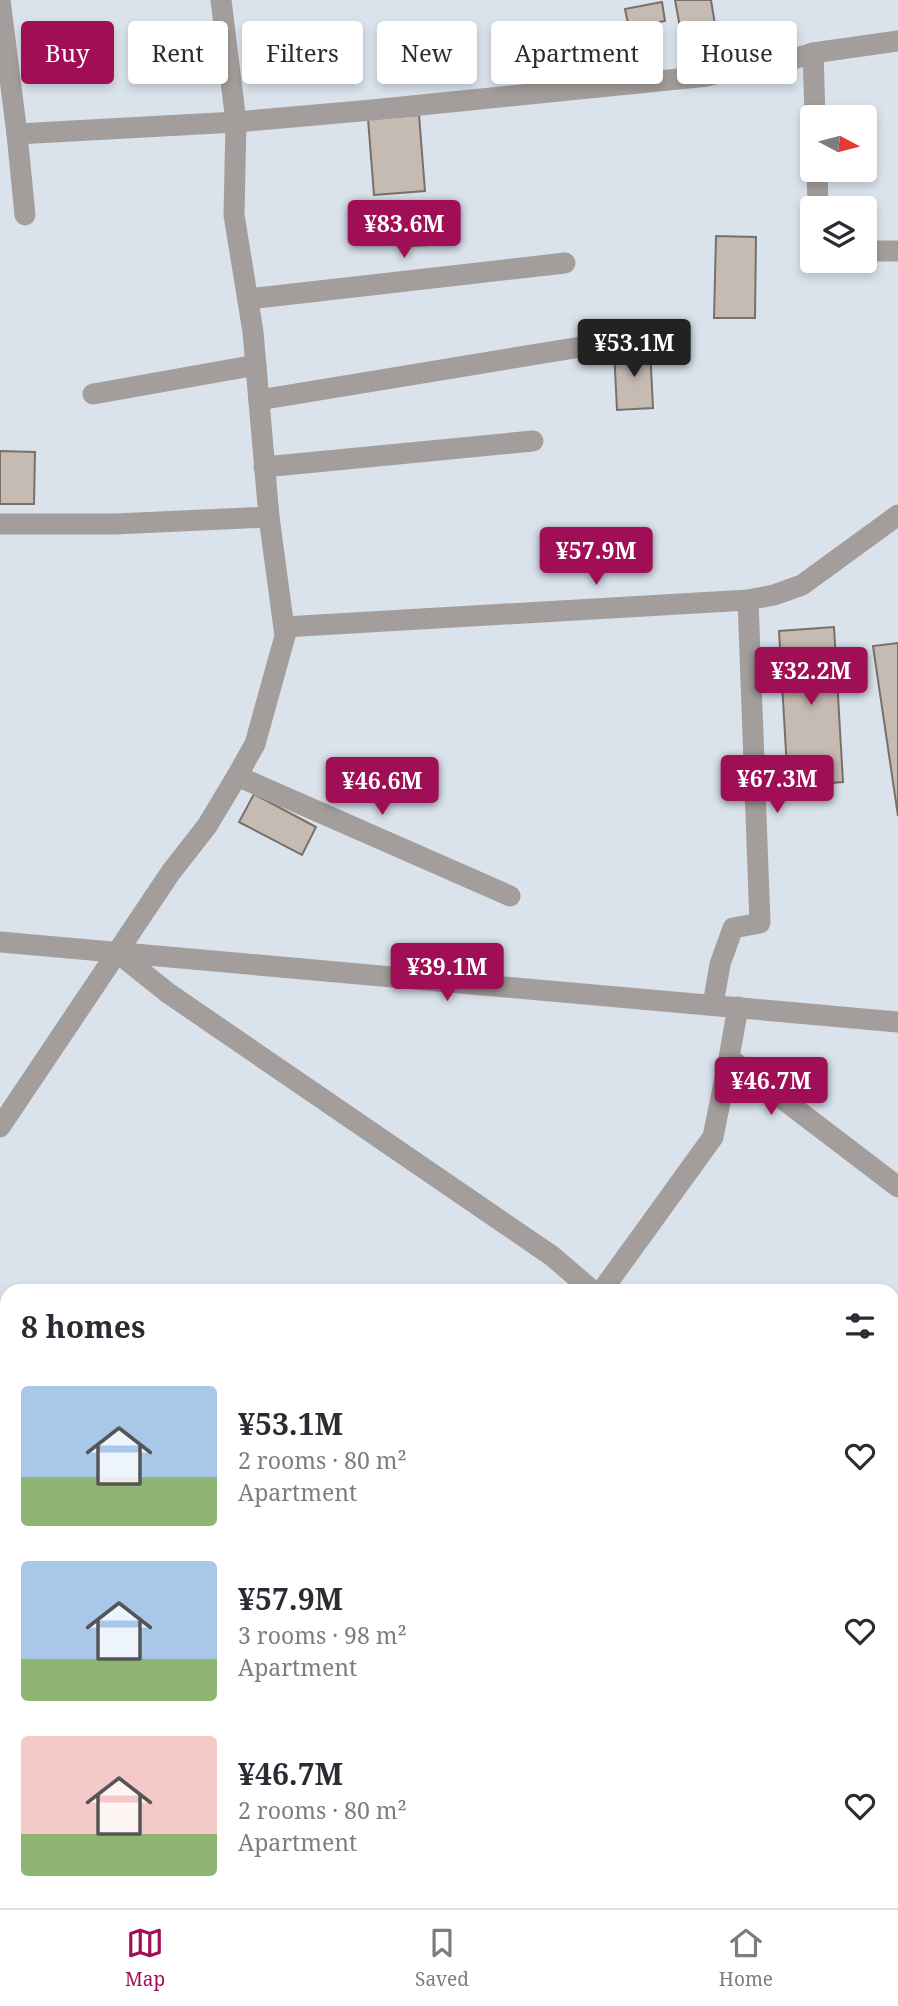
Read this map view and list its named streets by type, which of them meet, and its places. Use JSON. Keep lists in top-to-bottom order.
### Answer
{
  "north": "right",
  "page": {
    "chip": [
      "Buy",
      "Rent",
      "Filters",
      "New",
      "Apartment",
      "House"
    ],
    "price": [
      "¥83.6M",
      "¥53.1M",
      "¥57.9M",
      "¥32.2M",
      "¥67.3M",
      "¥46.6M",
      "¥39.1M",
      "¥46.7M"
    ],
    "heading": "8 homes",
    "list": [
      {
        "name": "¥53.1M",
        "note": "2 rooms · 80 m² · Apartment"
      },
      {
        "name": "¥57.9M",
        "note": "3 rooms · 98 m² · Apartment"
      },
      {
        "name": "¥46.7M",
        "note": "2 rooms · 80 m² · Apartment"
      }
    ],
    "tabs": ["Map", "Saved", "Home"]
  }
}
